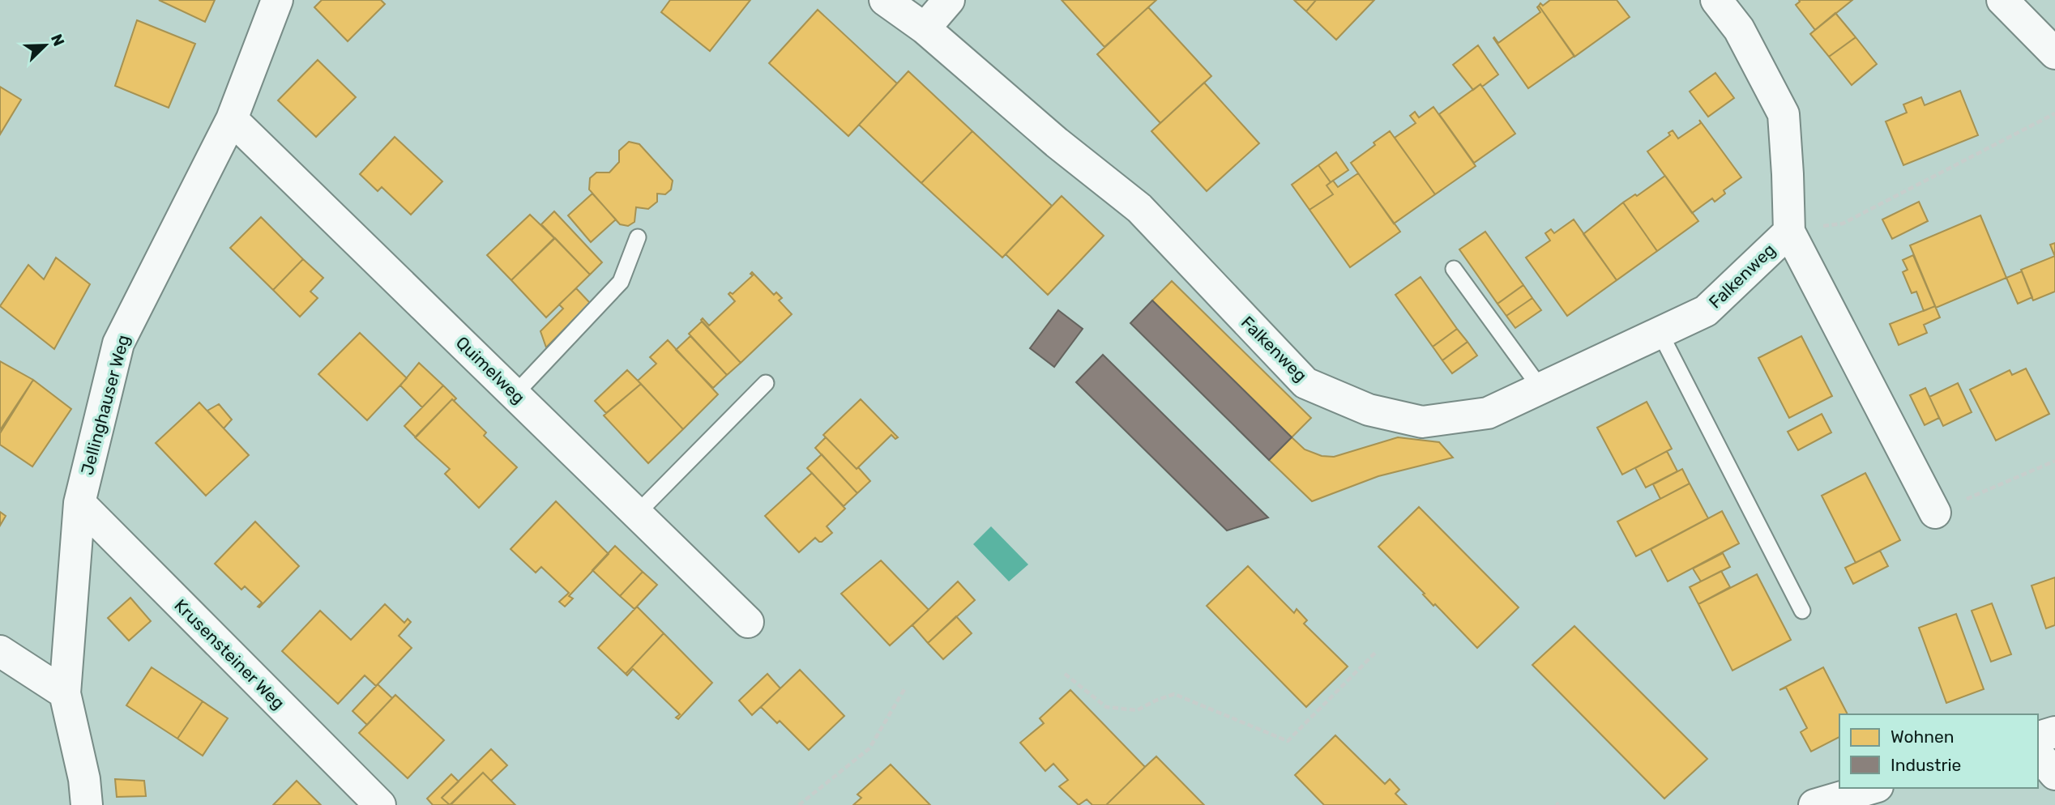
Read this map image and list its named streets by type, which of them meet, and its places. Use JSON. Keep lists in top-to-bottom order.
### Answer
{
  "streets": {
    "street": [
      "Falkenweg",
      "Quimelweg",
      "Jellinghauser Weg",
      "Krusensteiner Weg"
    ]
  },
  "crossings": [
    ["Quimelweg", "Jellinghauser Weg"],
    ["Jellinghauser Weg", "Krusensteiner Weg"]
  ],
  "legend": ["Wohnen", "Industrie"],
  "north": "top right"
}
